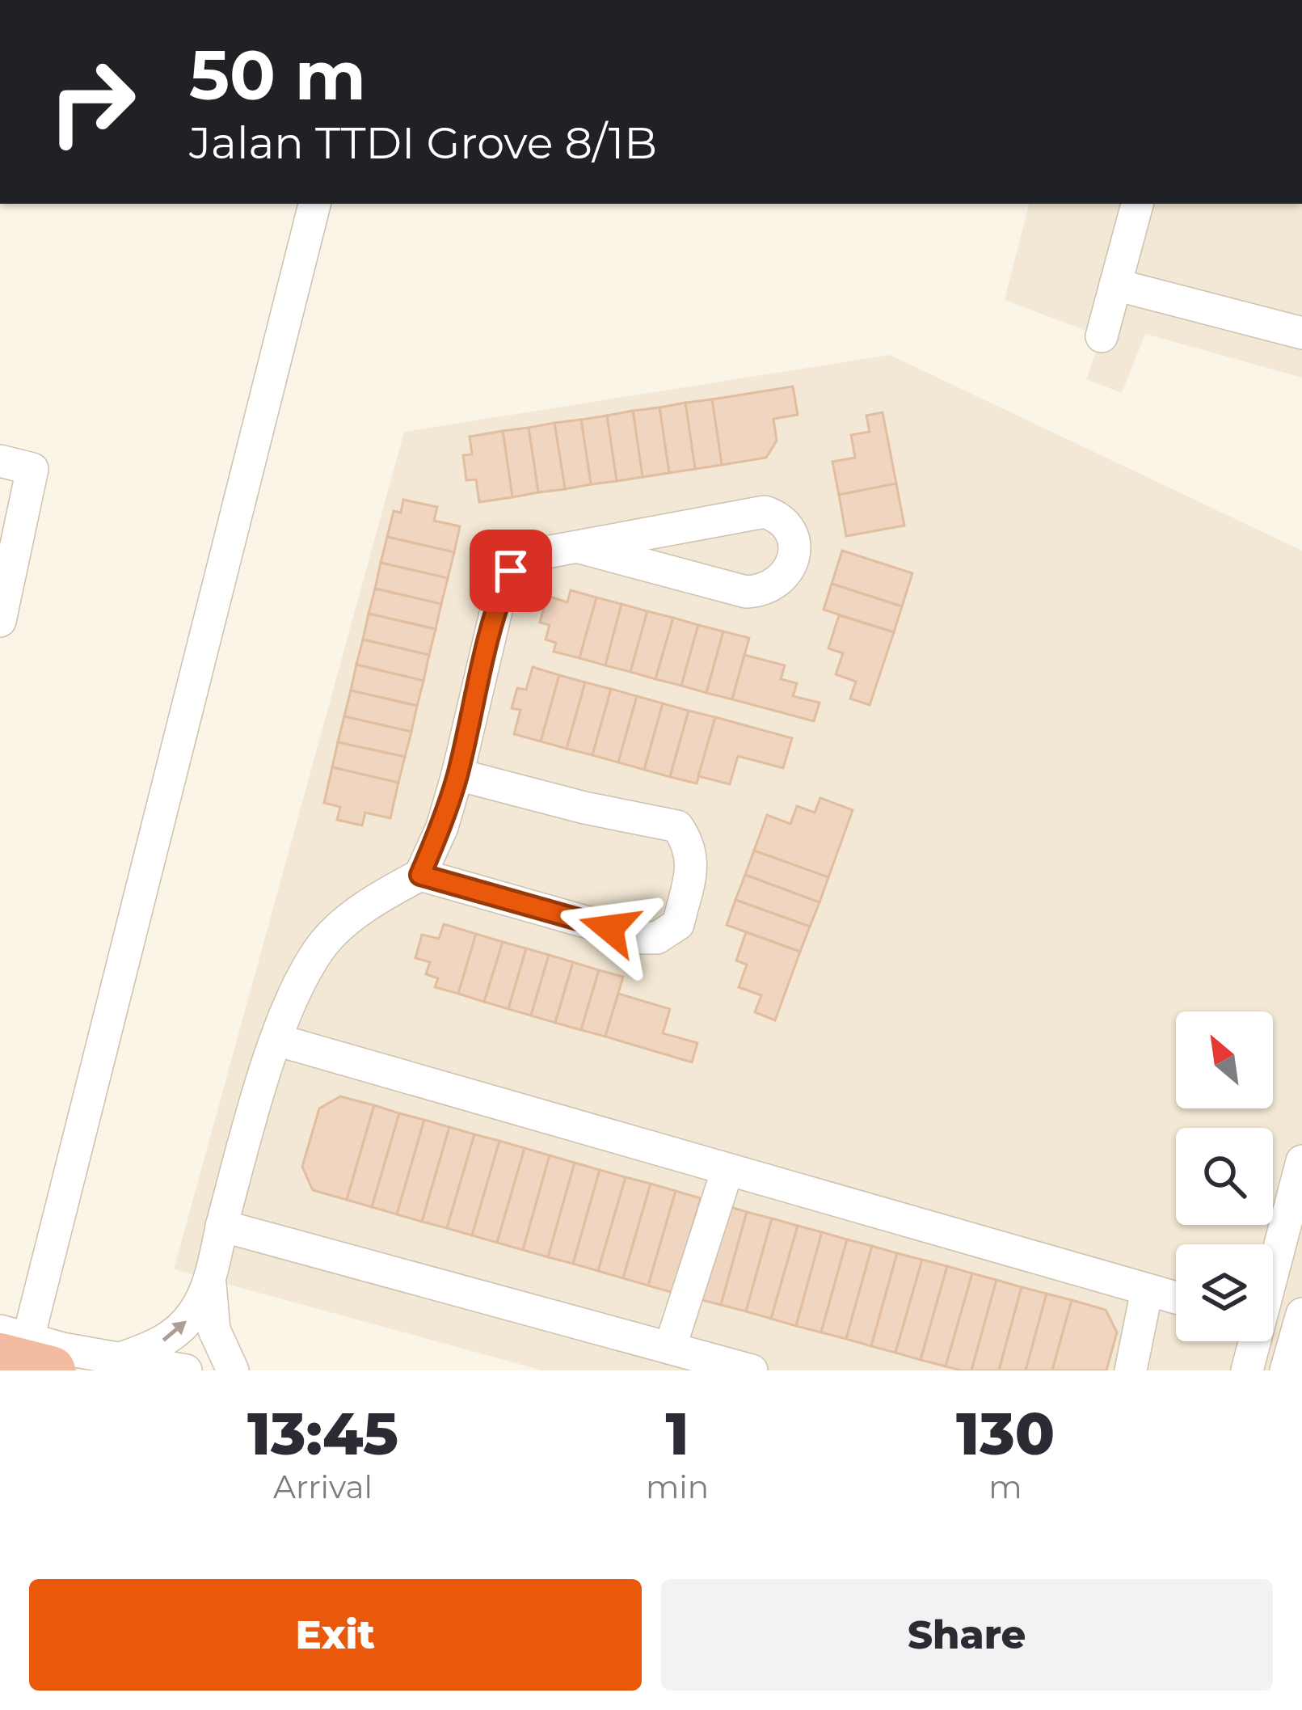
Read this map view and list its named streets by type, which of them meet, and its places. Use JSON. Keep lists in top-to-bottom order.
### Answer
{
  "north": "top left",
  "page": {
    "turn": ["50 m", "Jalan TTDI Grove 8/1B"],
    "eta": [
      "13:45",
      "Arrival",
      "1",
      "min",
      "130",
      "m"
    ],
    "buttons": ["Exit", "Share"]
  }
}
